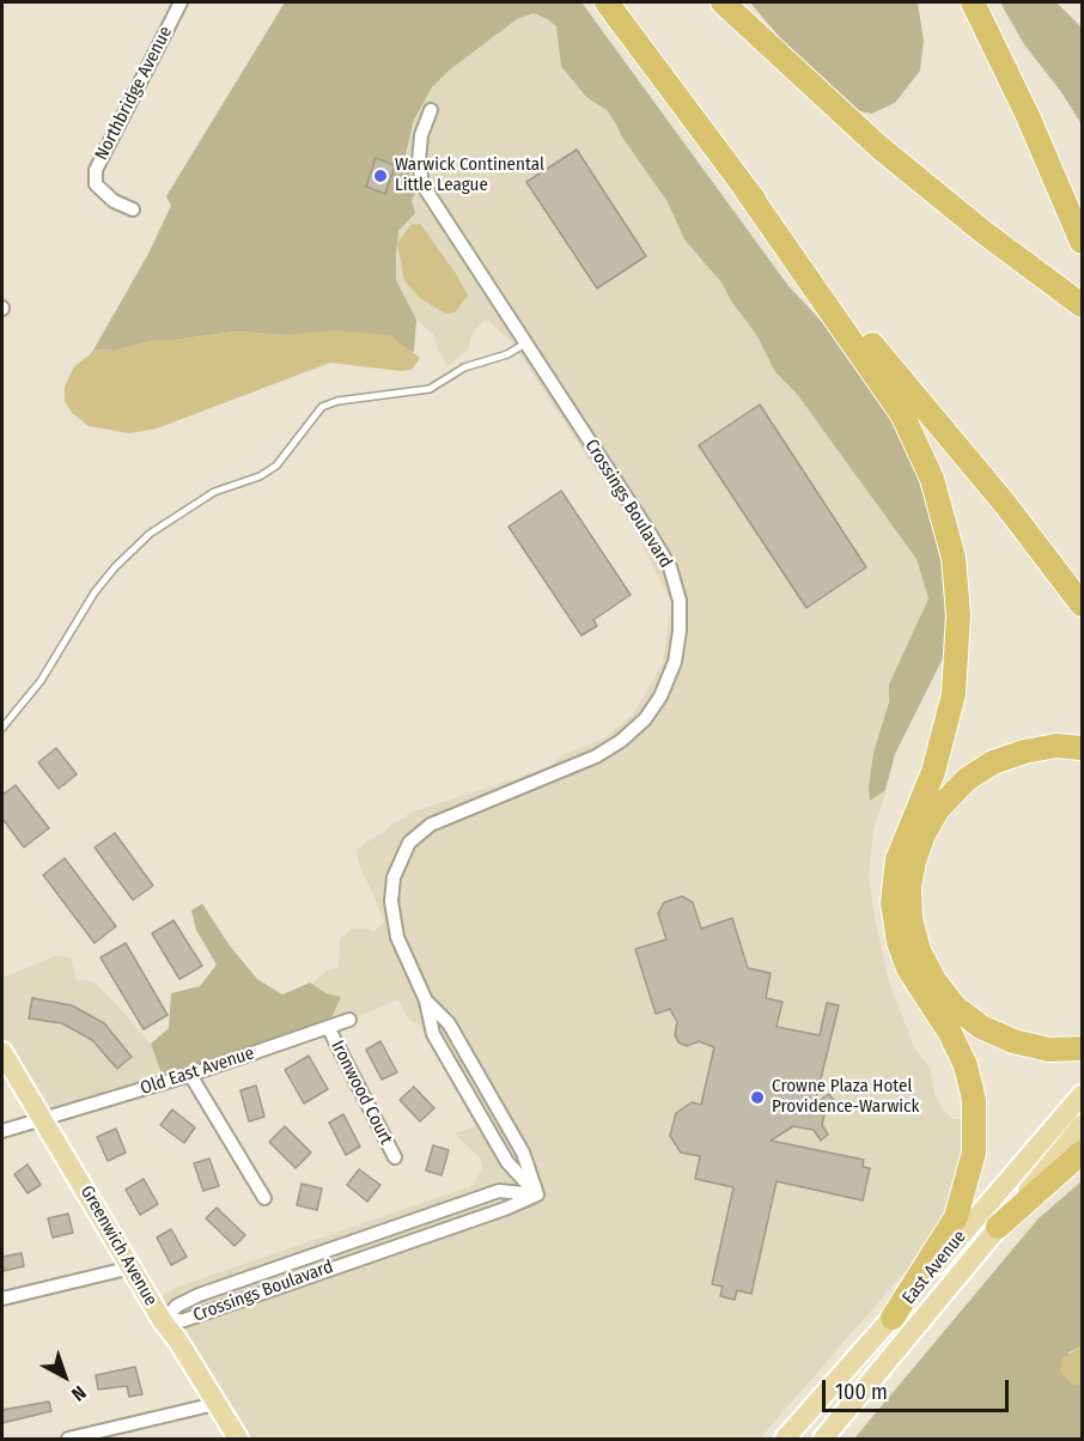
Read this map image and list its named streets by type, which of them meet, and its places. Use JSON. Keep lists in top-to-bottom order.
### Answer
{
  "streets": {
    "main road": ["Greenwich Avenue", "East Avenue"],
    "street": [
      "Northbridge Avenue",
      "Crossings Boulavard",
      "Old East Avenue",
      "Ironwood Court"
    ]
  },
  "crossings": [
    ["Crossings Boulavard", "Greenwich Avenue"],
    ["Old East Avenue", "Ironwood Court"],
    ["Old East Avenue", "Greenwich Avenue"]
  ],
  "places": ["Warwick Continental Little League", "Crowne Plaza Hotel Providence-Warwick"],
  "scale_bar": "100 m",
  "north": "bottom right"
}
